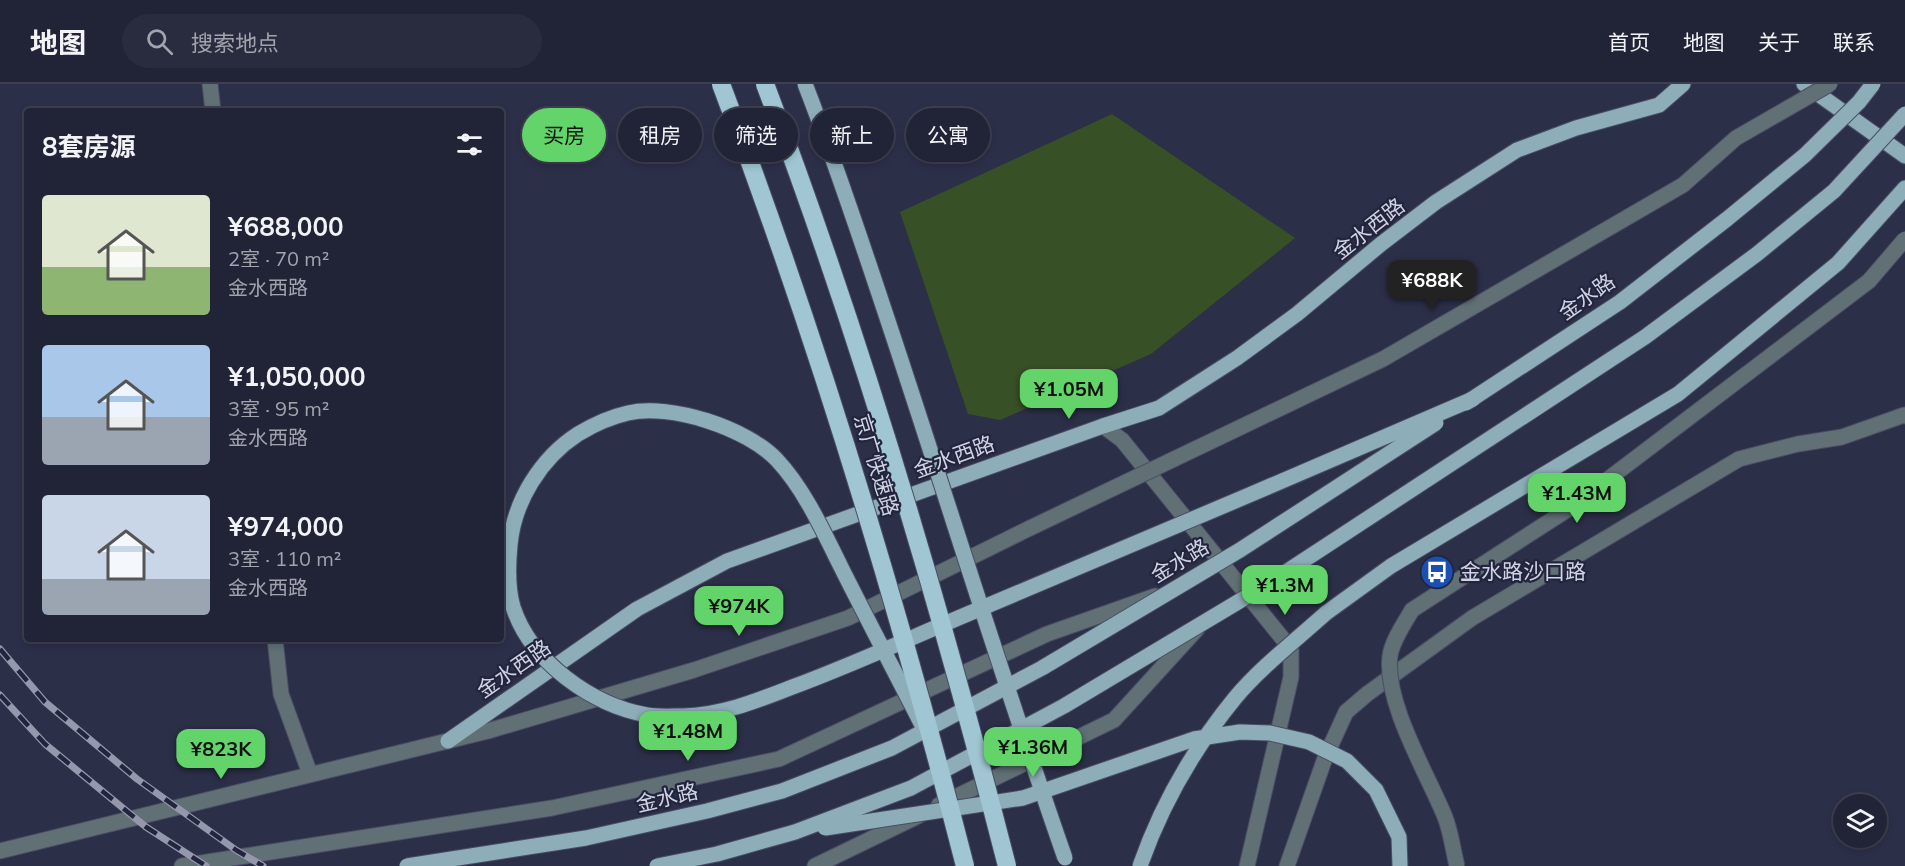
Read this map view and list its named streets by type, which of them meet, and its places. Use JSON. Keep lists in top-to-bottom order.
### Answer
{
  "streets": {
    "highway": ["京广快速路"],
    "main road": ["金水西路", "金水路"]
  },
  "places": {
    "bus stop": ["金水路沙口路"]
  },
  "page": {
    "header": "地图",
    "search": "搜索地点",
    "nav": [
      "首页",
      "地图",
      "关于",
      "联系"
    ],
    "chip": [
      "买房",
      "租房",
      "筛选",
      "新上",
      "公寓"
    ],
    "heading": "8套房源",
    "list": [
      {
        "name": "¥688,000",
        "note": "2室 · 70 m² · 金水西路"
      },
      {
        "name": "¥1,050,000",
        "note": "3室 · 95 m² · 金水西路"
      },
      {
        "name": "¥974,000",
        "note": "3室 · 110 m² · 金水西路"
      }
    ],
    "price": [
      "¥688K",
      "¥1.05M",
      "¥1.43M",
      "¥1.3M",
      "¥974K",
      "¥1.48M",
      "¥1.36M",
      "¥823K"
    ]
  }
}
